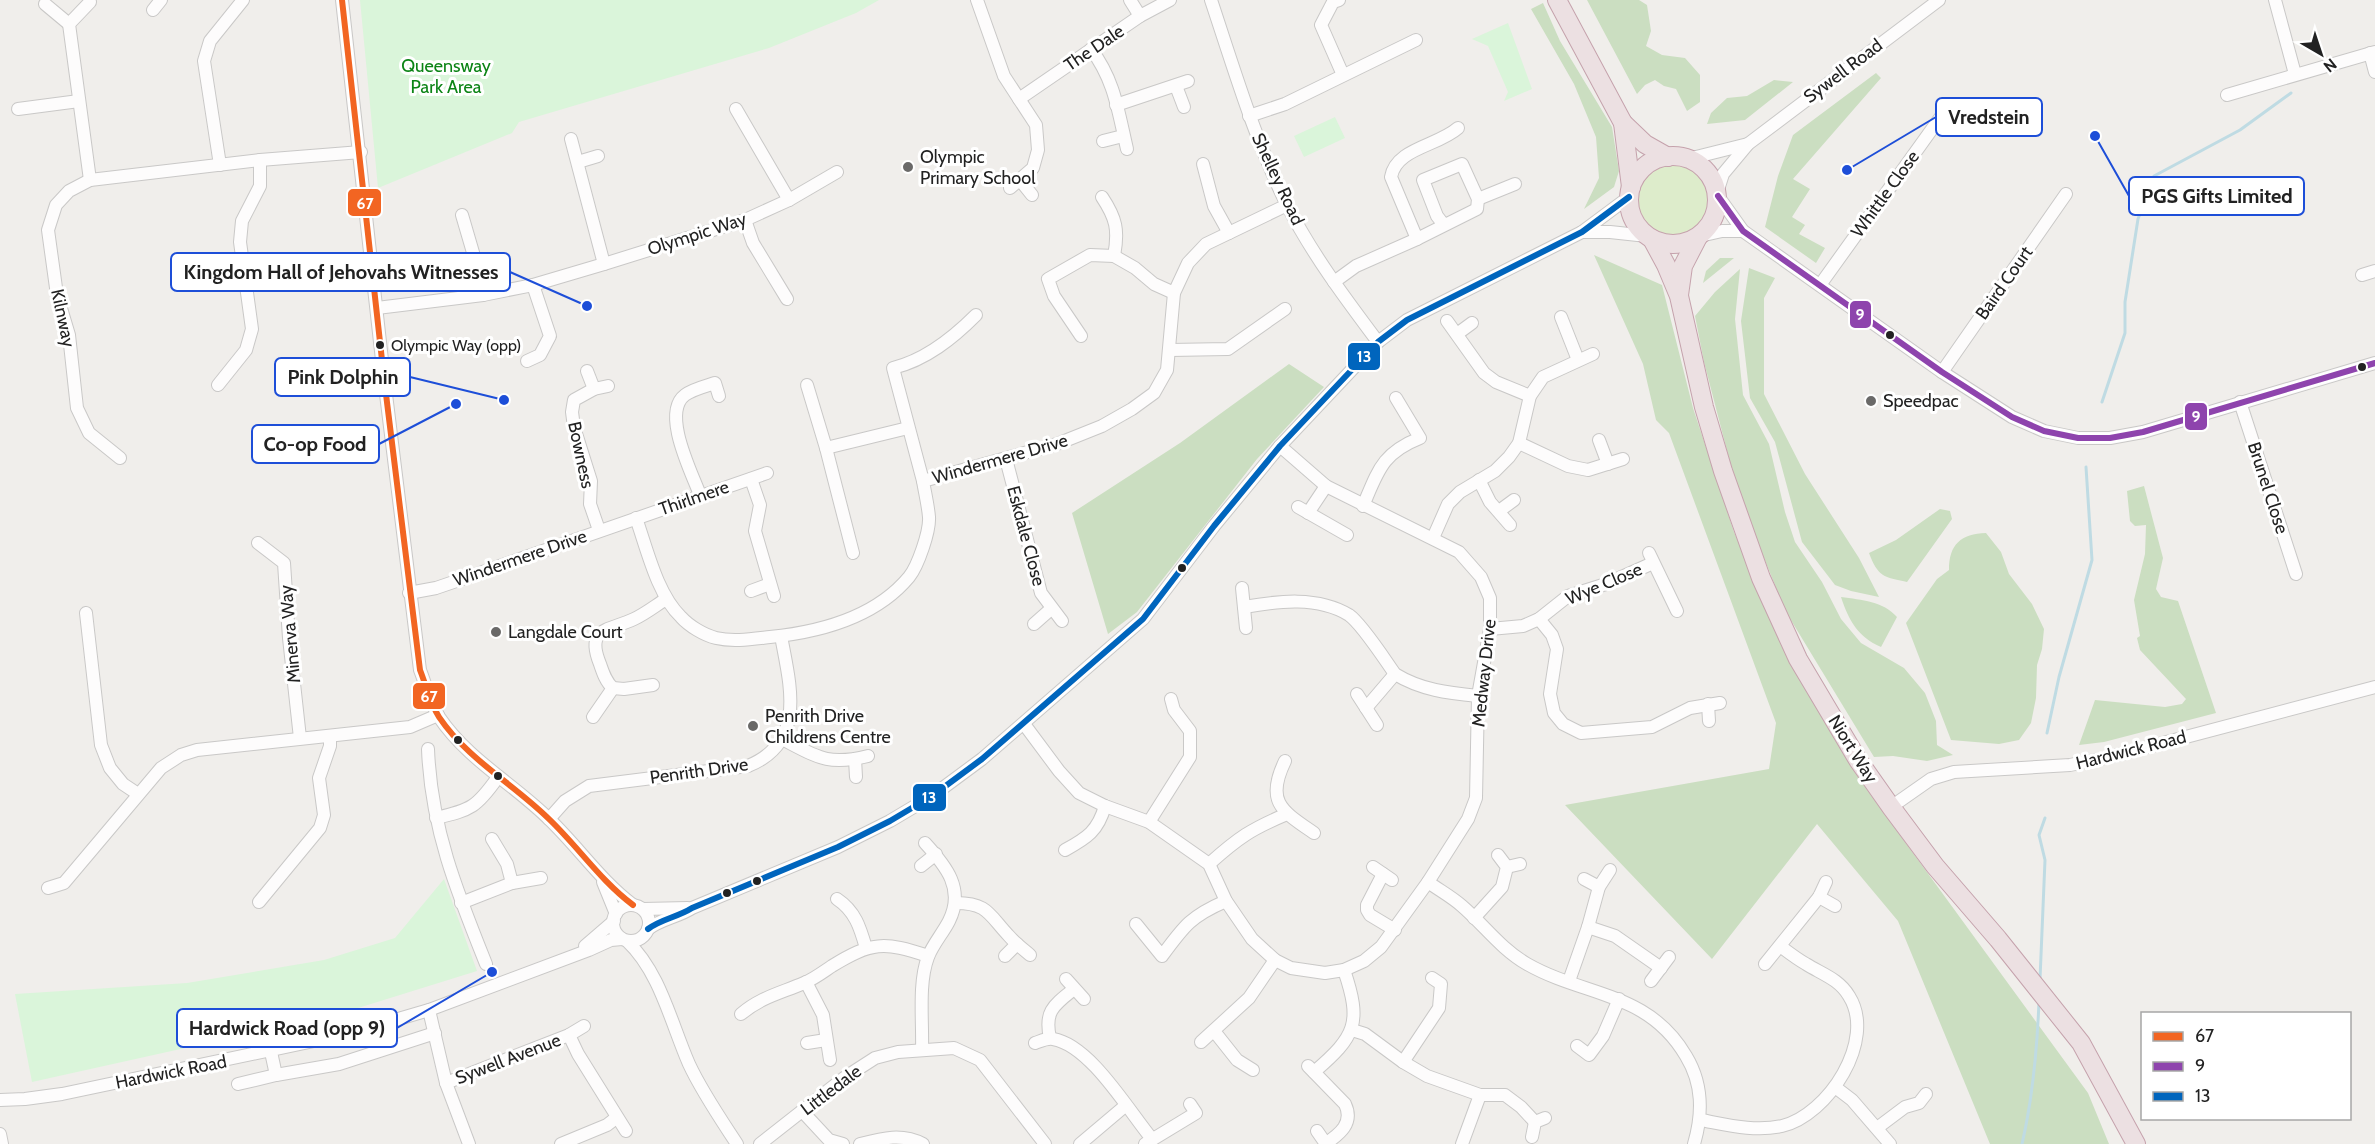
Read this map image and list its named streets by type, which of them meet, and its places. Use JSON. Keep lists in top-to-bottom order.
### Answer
{
  "streets": {
    "highway": ["Niort Way"],
    "street": [
      "The Dale",
      "Sywell Road",
      "Shelley Road",
      "Whittle Close",
      "Olympic Way",
      "Baird Court",
      "Kilnway",
      "Bowness",
      "Windermere Drive",
      "Brunel Close",
      "Thirlmere",
      "Eskdale Close",
      "Wye Close",
      "Minerva Way",
      "Medway Drive",
      "Hardwick Road",
      "Penrith Drive",
      "Sywell Avenue",
      "Littledale"
    ]
  },
  "crossings": [
    ["Sywell Road", "Niort Way"],
    ["Shelley Road", "Windermere Drive"],
    ["Bowness", "Windermere Drive"],
    ["Windermere Drive", "Thirlmere"],
    ["Windermere Drive", "Eskdale Close"],
    ["Windermere Drive", "Penrith Drive"],
    ["Wye Close", "Medway Drive"],
    ["Niort Way", "Hardwick Road"]
  ],
  "parks": ["Queensway Park Area"],
  "places": [
    "PGS Gifts Limited",
    "Olympic Primary School",
    "Vredstein",
    "Kingdom Hall of Jehovahs Witnesses",
    "Olympic Way (opp)",
    "Pink Dolphin",
    "Speedpac",
    "Co-op Food",
    "Langdale Court",
    "Penrith Drive Childrens Centre",
    "Hardwick Road (opp 9)"
  ],
  "lines": ["transit line 67", "transit line 9", "transit line 13"],
  "legend": ["67", "9", "13"],
  "north": "bottom right"
}
